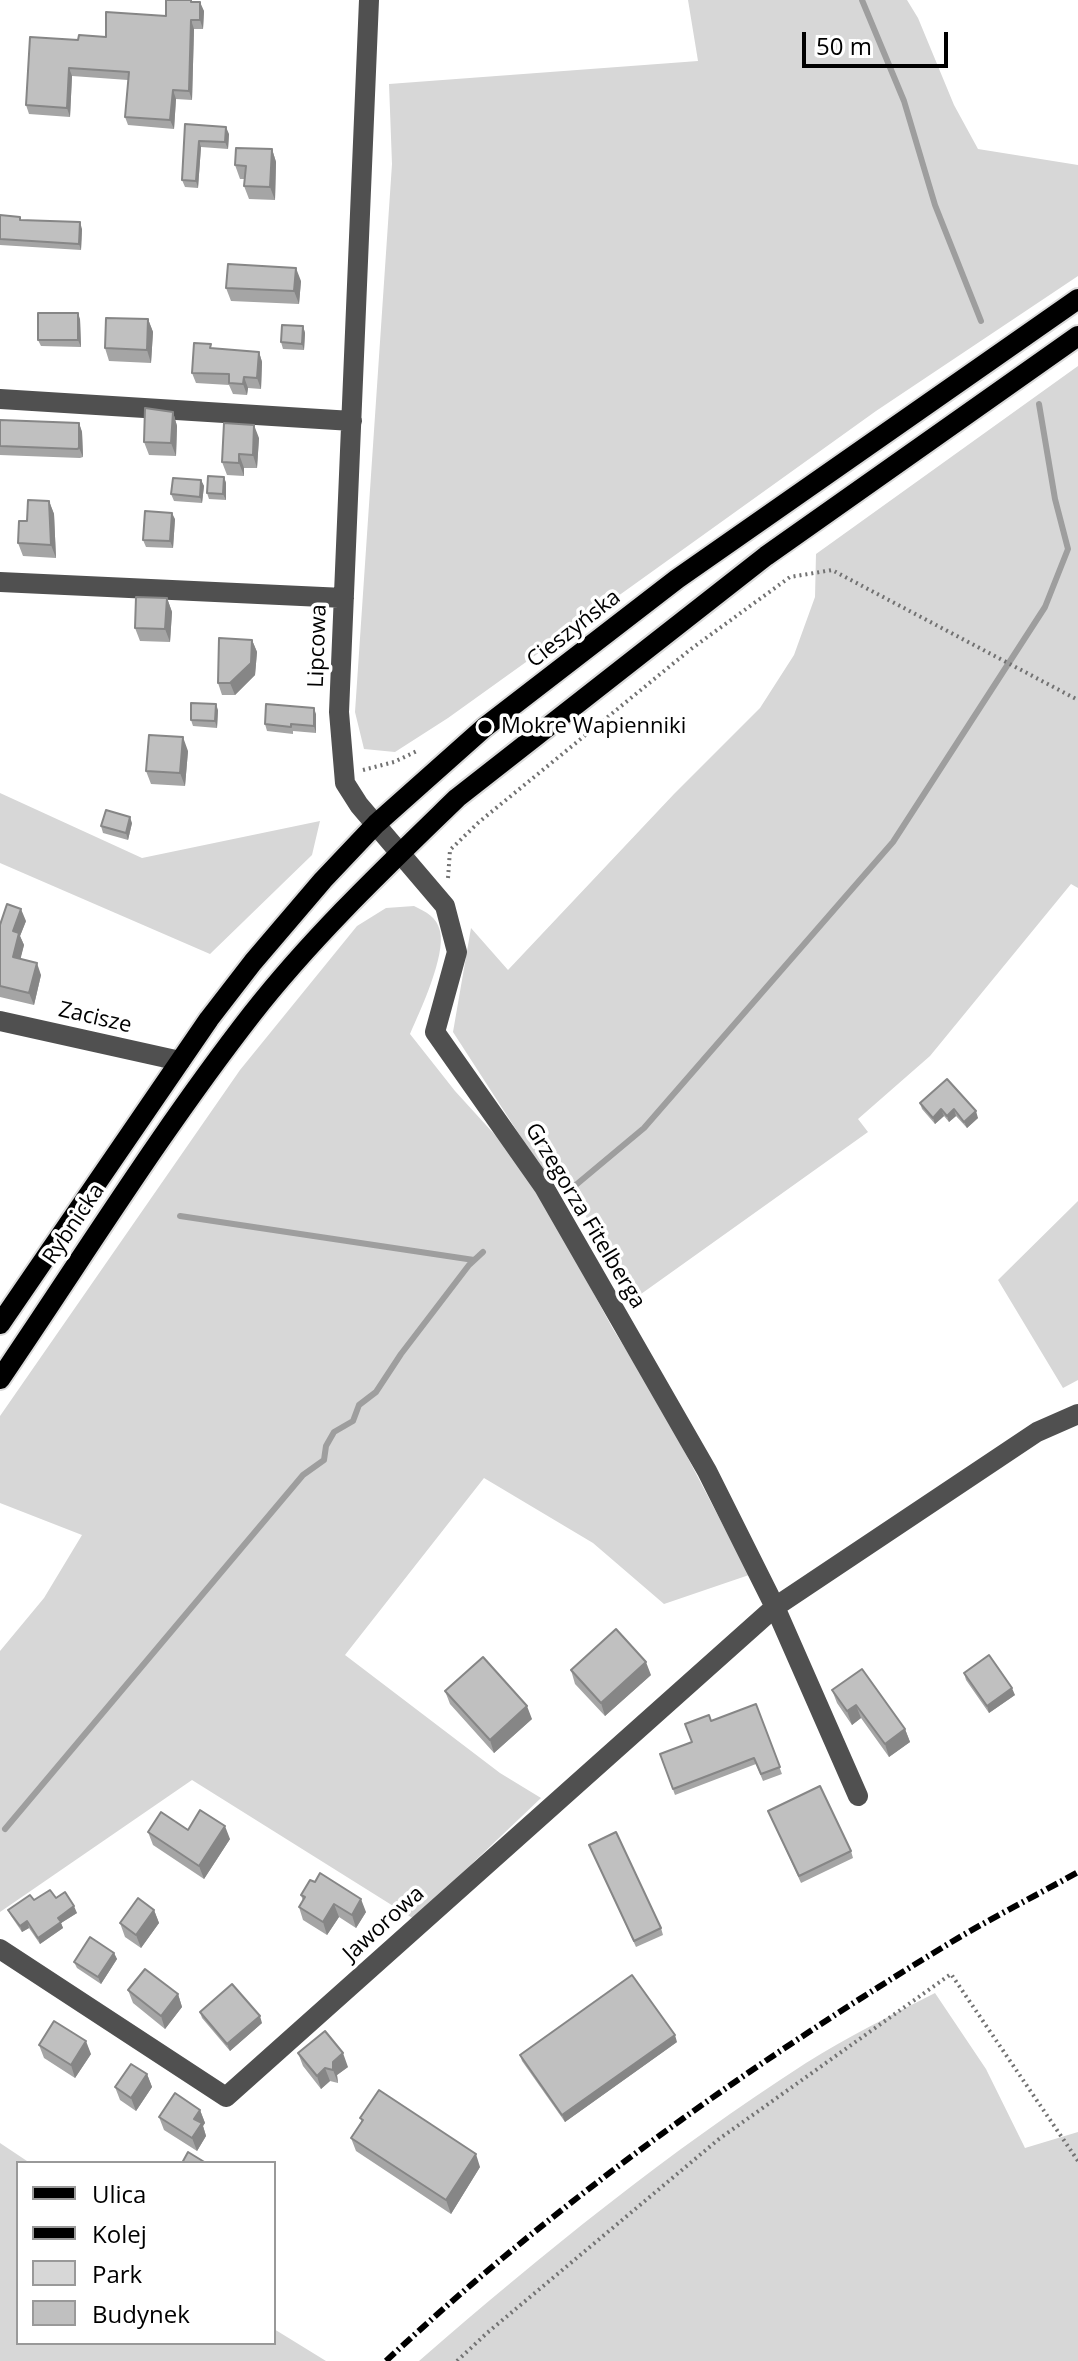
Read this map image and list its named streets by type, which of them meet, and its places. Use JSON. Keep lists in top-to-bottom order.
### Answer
{
  "streets": {
    "main road": ["Cieszyńska", "Rybnicka"],
    "street": [
      "Lipcowa",
      "Zacisze",
      "Grzegorza Fitelberga",
      "Jaworowa"
    ]
  },
  "crossings": [
    ["Cieszyńska", "Zacisze"],
    ["Cieszyńska", "Rybnicka"],
    ["Zacisze", "Rybnicka"],
    ["Grzegorza Fitelberga", "Rybnicka"],
    ["Grzegorza Fitelberga", "Jaworowa"]
  ],
  "places": ["Mokre Wapienniki"],
  "legend": [
    "Ulica",
    "Kolej",
    "Park",
    "Budynek"
  ],
  "scale_bar": "50 m"
}
